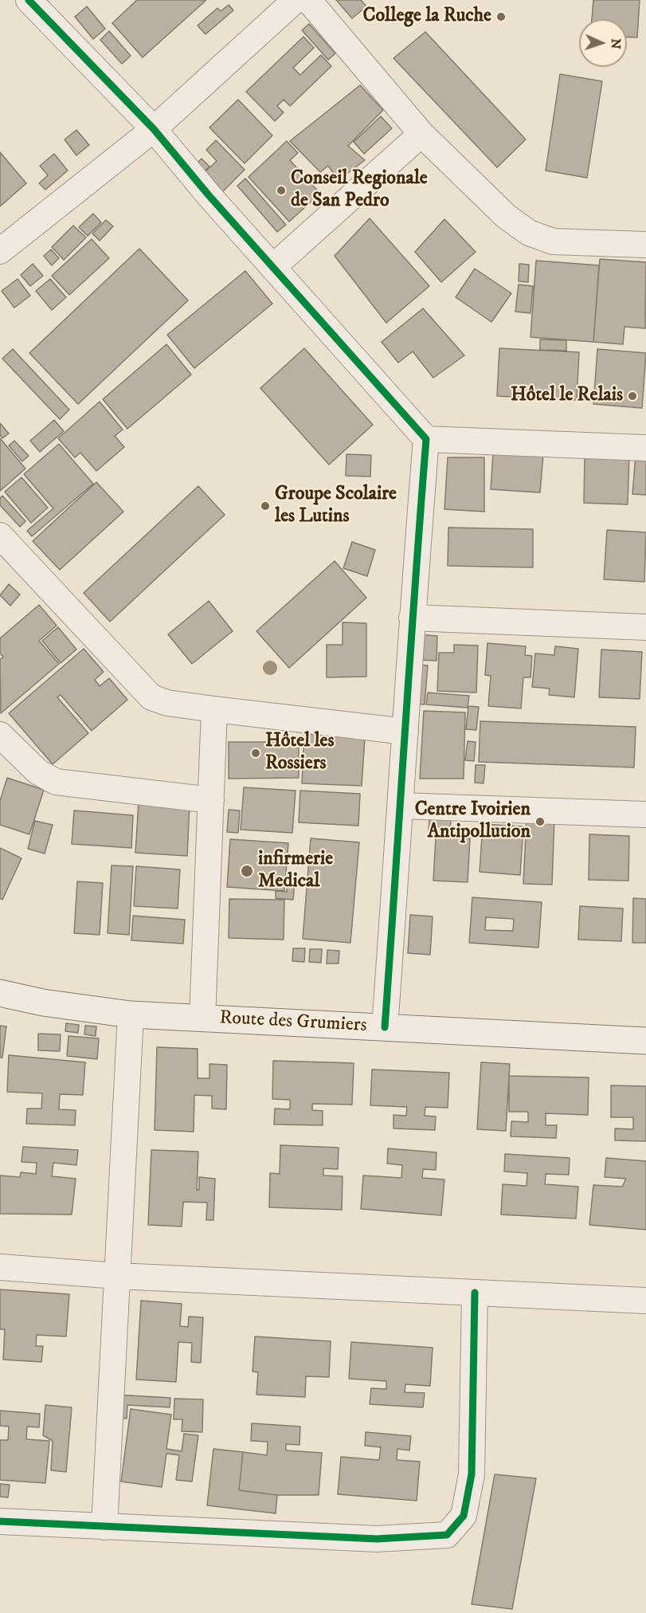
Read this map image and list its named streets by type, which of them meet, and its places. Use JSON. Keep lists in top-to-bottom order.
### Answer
{
  "streets": {
    "main road": ["Route des Grumiers"]
  },
  "places": [
    "College la Ruche",
    "Conseil Regionale de San Pedro",
    "Hôtel le Relais",
    "Groupe Scolaire les Lutins",
    "Hôtel les Rossiers",
    "Centre Ivoirien Antipollution",
    "infirmerie Medical"
  ],
  "north": "right"
}
